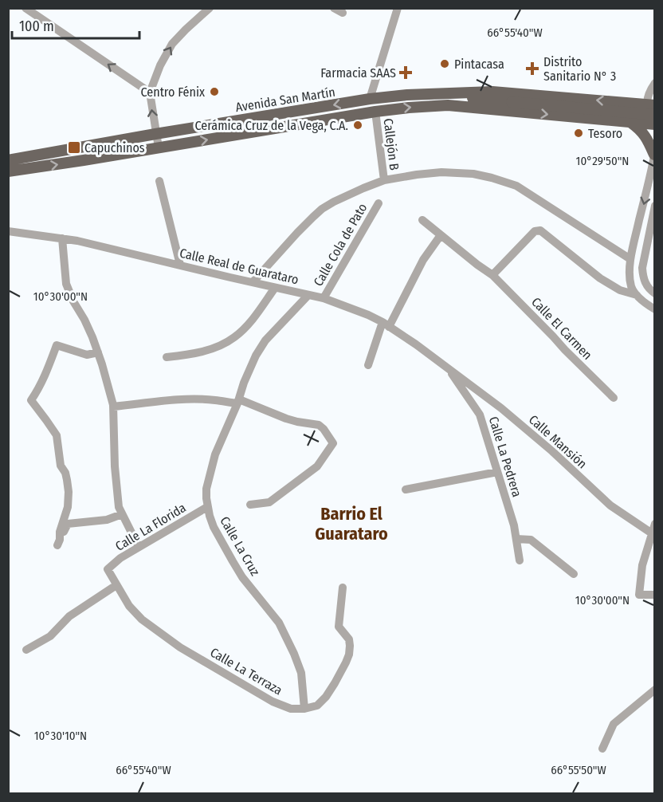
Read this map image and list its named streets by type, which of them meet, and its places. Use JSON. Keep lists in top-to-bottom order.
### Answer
{
  "streets": {
    "main road": ["Avenida San Martín"],
    "street": [
      "Callejón B",
      "Calle Cola de Pato",
      "Calle Real de Guarataro",
      "Calle El Carmen",
      "Calle Mansión",
      "Calle La Pedrera",
      "Calle La Florida",
      "Calle La Cruz",
      "Calle La Terraza"
    ]
  },
  "crossings": [
    ["Avenida San Martín", "Callejón B"],
    ["Calle Cola de Pato", "Calle Real de Guarataro"],
    ["Calle Real de Guarataro", "Calle Mansión"],
    ["Calle Real de Guarataro", "Calle La Pedrera"],
    ["Calle Real de Guarataro", "Calle La Cruz"],
    ["Calle Mansión", "Calle La Pedrera"],
    ["Calle La Florida", "Calle La Cruz"],
    ["Calle La Florida", "Calle La Terraza"],
    ["Calle La Cruz", "Calle La Terraza"]
  ],
  "districts": ["Barrio El Guarataro"],
  "places": {
    "other": [
      "Pintacasa",
      "Centro Fénix",
      "Cerámica Cruz de la Vega, C.A.",
      "Tesoro"
    ],
    "health": ["Distrito Sanitario N° 3", "Farmacia SAAS"],
    "transit": ["Capuchinos"]
  },
  "scale_bar": "100 m",
  "coordinates": [
    "66°55'40\"W",
    "10°29'50\"N",
    "10°30'00\"N",
    "10°30'10\"N",
    "66°55'50\"W"
  ]
}
